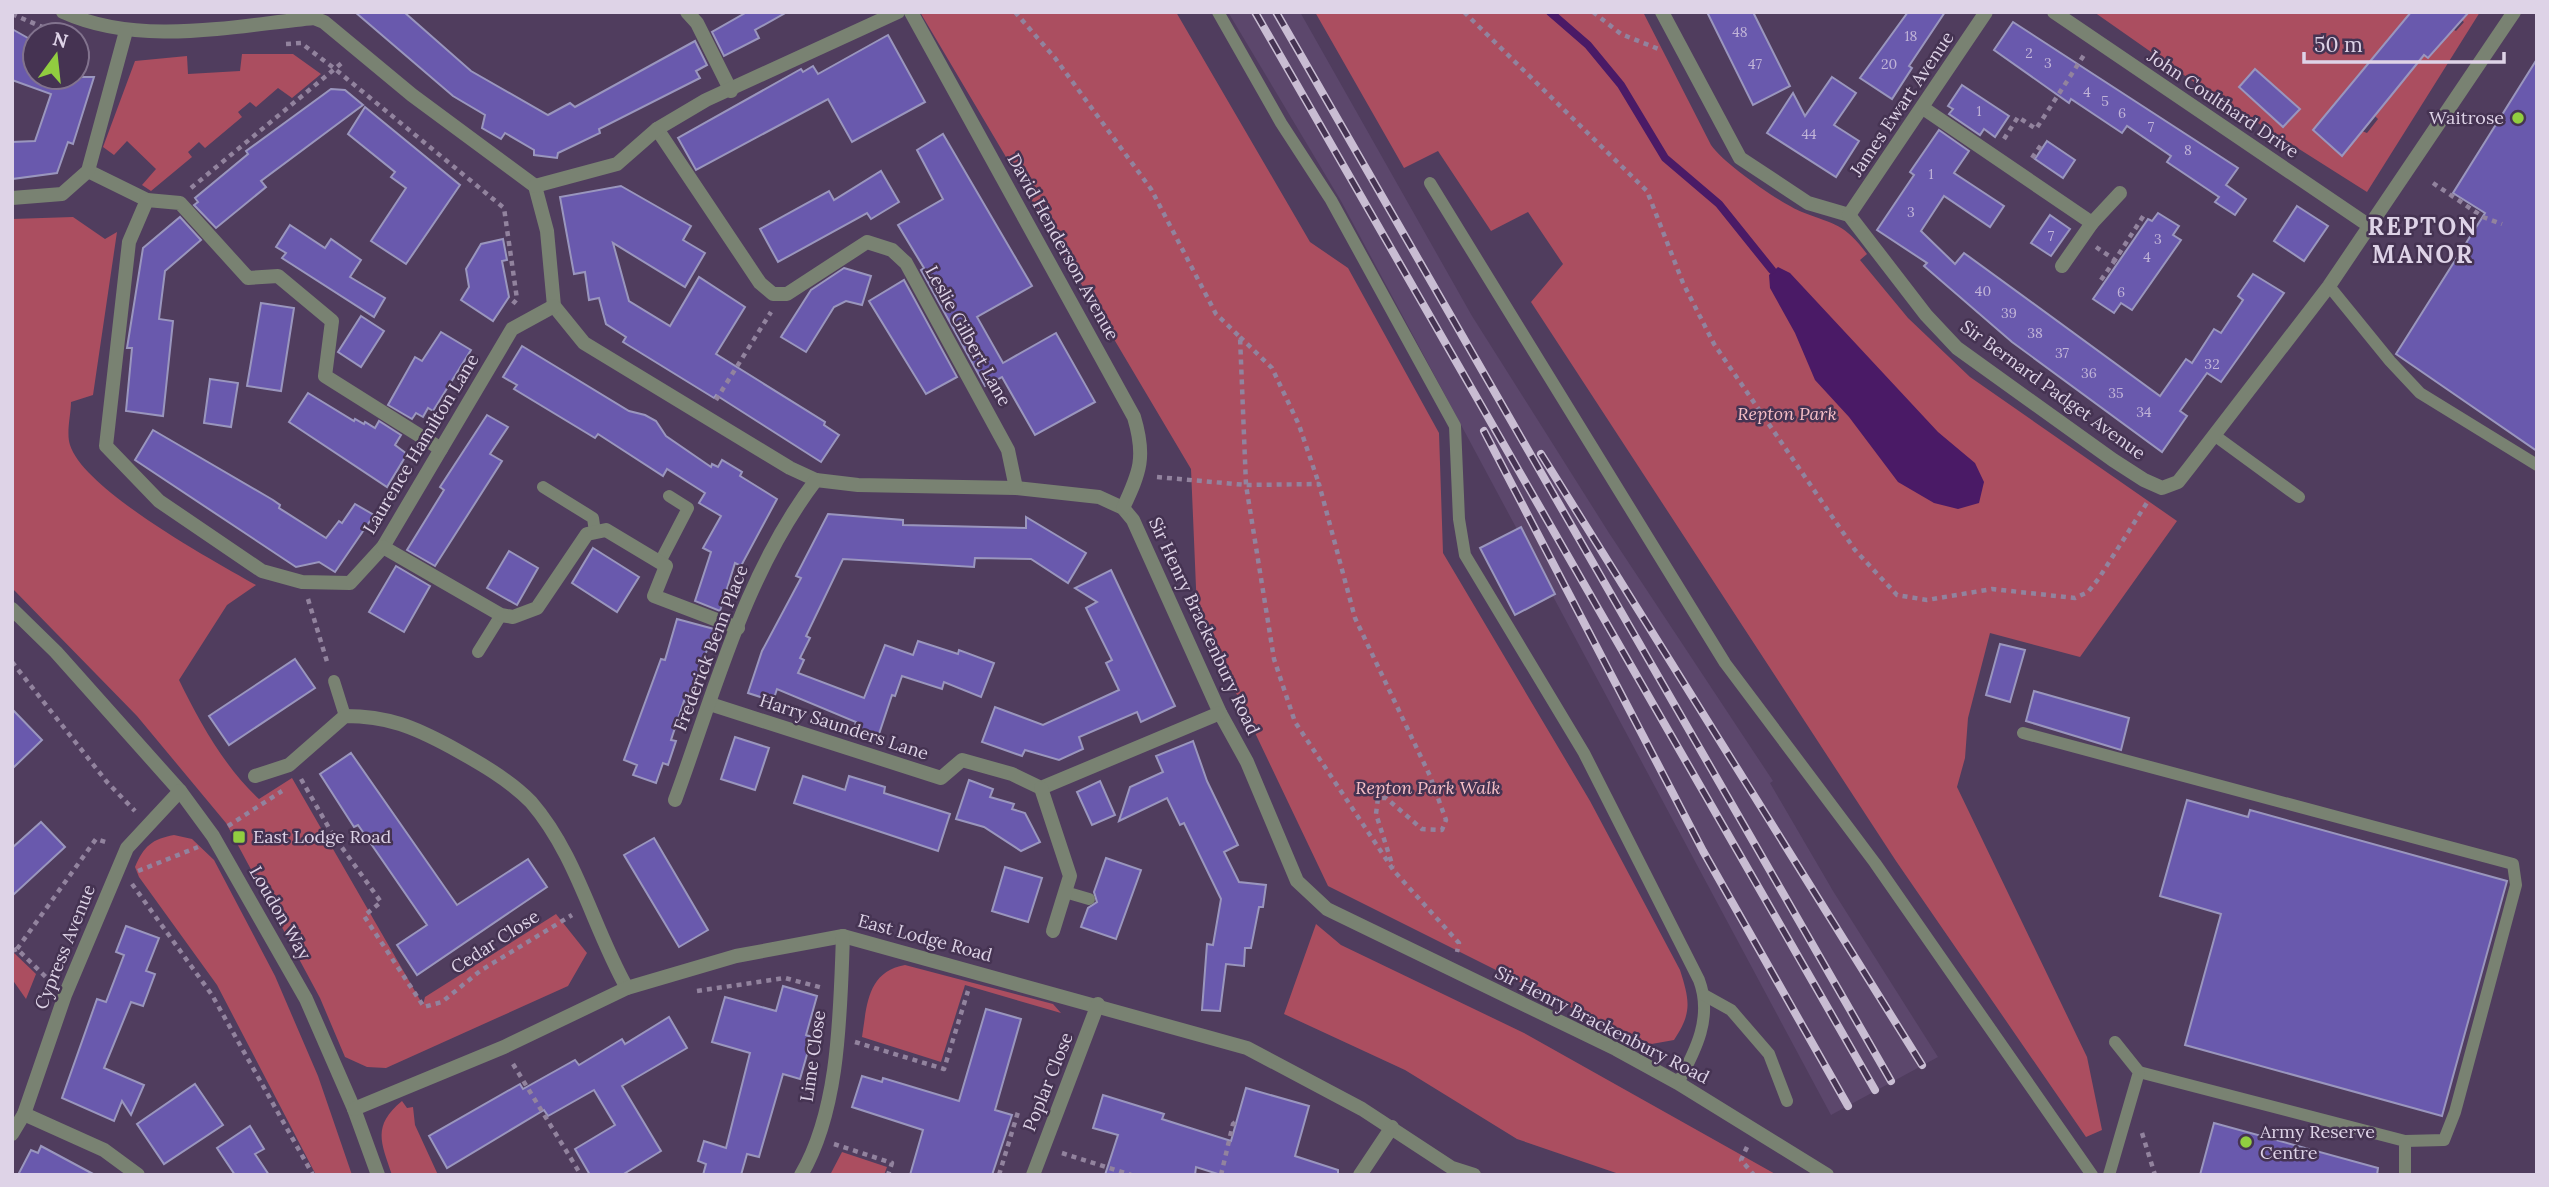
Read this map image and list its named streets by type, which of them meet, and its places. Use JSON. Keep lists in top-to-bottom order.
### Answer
{
  "streets": {
    "street": [
      "James Ewart Avenue",
      "John Coulthard Drive",
      "David Henderson Avenue",
      "Leslie Gilbert Lane",
      "Sir Bernard Padget Avenue",
      "Laurence Hamilton Lane",
      "Sir Henry Brackenbury Road",
      "Frederick Benn Place",
      "Harry Saunders Lane",
      "Loudon Way",
      "East Lodge Road",
      "Cypress Avenue",
      "Lime Close",
      "Poplar Close"
    ],
    "path": ["Cedar Close"]
  },
  "crossings": [
    ["James Ewart Avenue", "Sir Bernard Padget Avenue"],
    ["David Henderson Avenue", "Sir Henry Brackenbury Road"],
    ["Leslie Gilbert Lane", "Sir Henry Brackenbury Road"],
    ["Sir Henry Brackenbury Road", "Frederick Benn Place"],
    ["Frederick Benn Place", "Harry Saunders Lane"],
    ["Loudon Way", "East Lodge Road"],
    ["Loudon Way", "Cypress Avenue"],
    ["East Lodge Road", "Lime Close"],
    ["East Lodge Road", "Poplar Close"]
  ],
  "districts": ["REPTON MANOR"],
  "parks": ["Repton Park", "Repton Park Walk"],
  "places": {
    "other": ["Waitrose", "Army Reserve Centre"],
    "transit": ["East Lodge Road"]
  },
  "house_numbers": [
    "48",
    "18",
    "2",
    "3",
    "47",
    "20",
    "4",
    "5",
    "1",
    "6",
    "7",
    "44",
    "8",
    "1",
    "3",
    "7",
    "3",
    "4",
    "40",
    "6",
    "39",
    "38",
    "37",
    "32",
    "36",
    "35",
    "34"
  ],
  "scale_bar": "50 m",
  "north": "top"
}
